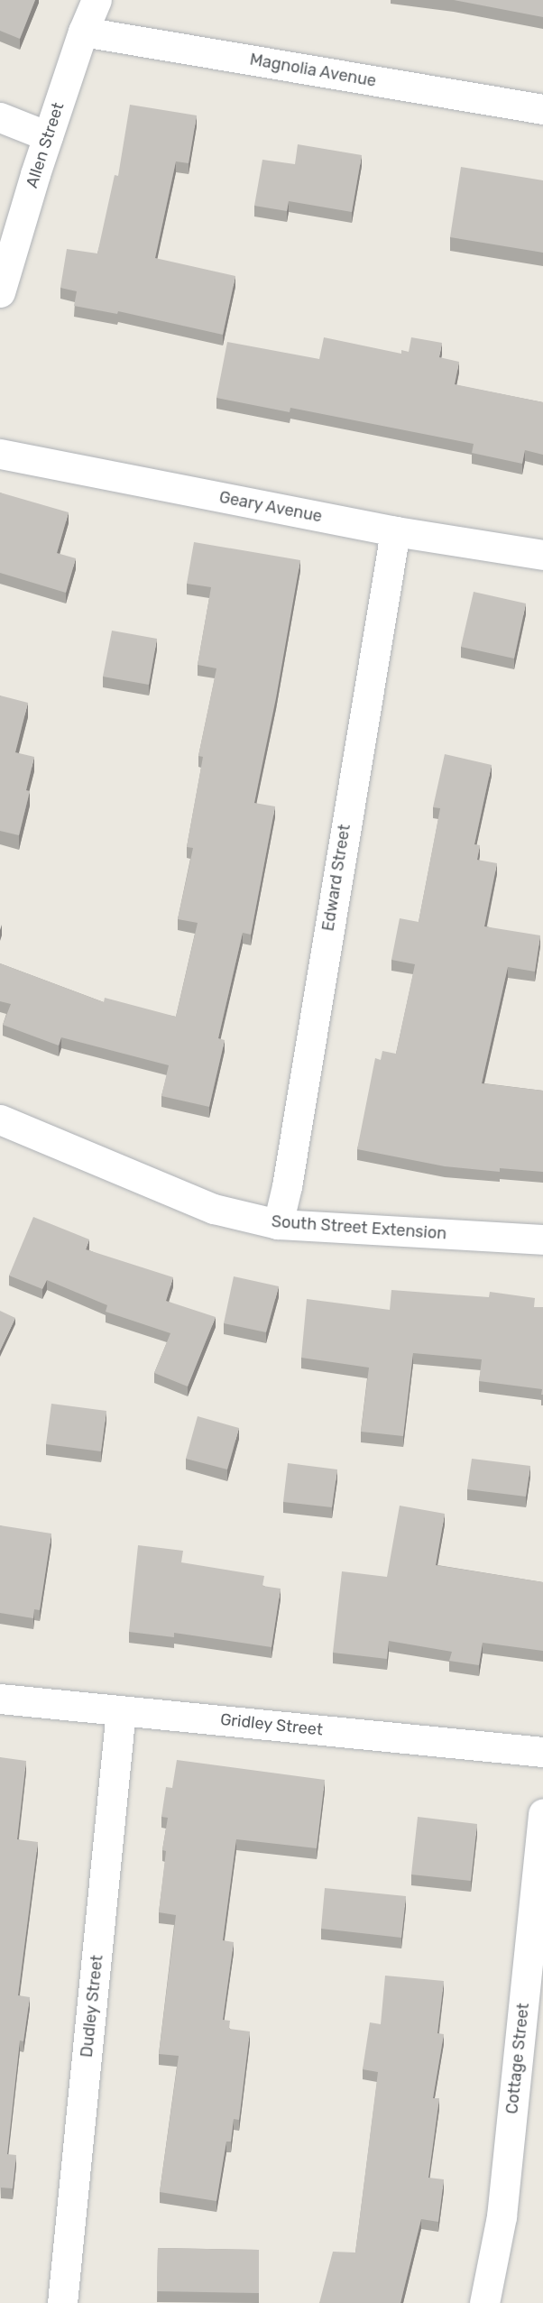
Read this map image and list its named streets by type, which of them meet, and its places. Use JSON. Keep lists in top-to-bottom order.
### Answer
{
  "streets": {
    "street": [
      "Magnolia Avenue",
      "Allen Street",
      "Geary Avenue",
      "Edward Street",
      "South Street Extension",
      "Gridley Street",
      "Dudley Street",
      "Cottage Street"
    ]
  },
  "crossings": [
    ["Magnolia Avenue", "Allen Street"],
    ["Geary Avenue", "Edward Street"],
    ["Edward Street", "South Street Extension"],
    ["Gridley Street", "Dudley Street"]
  ]
}
